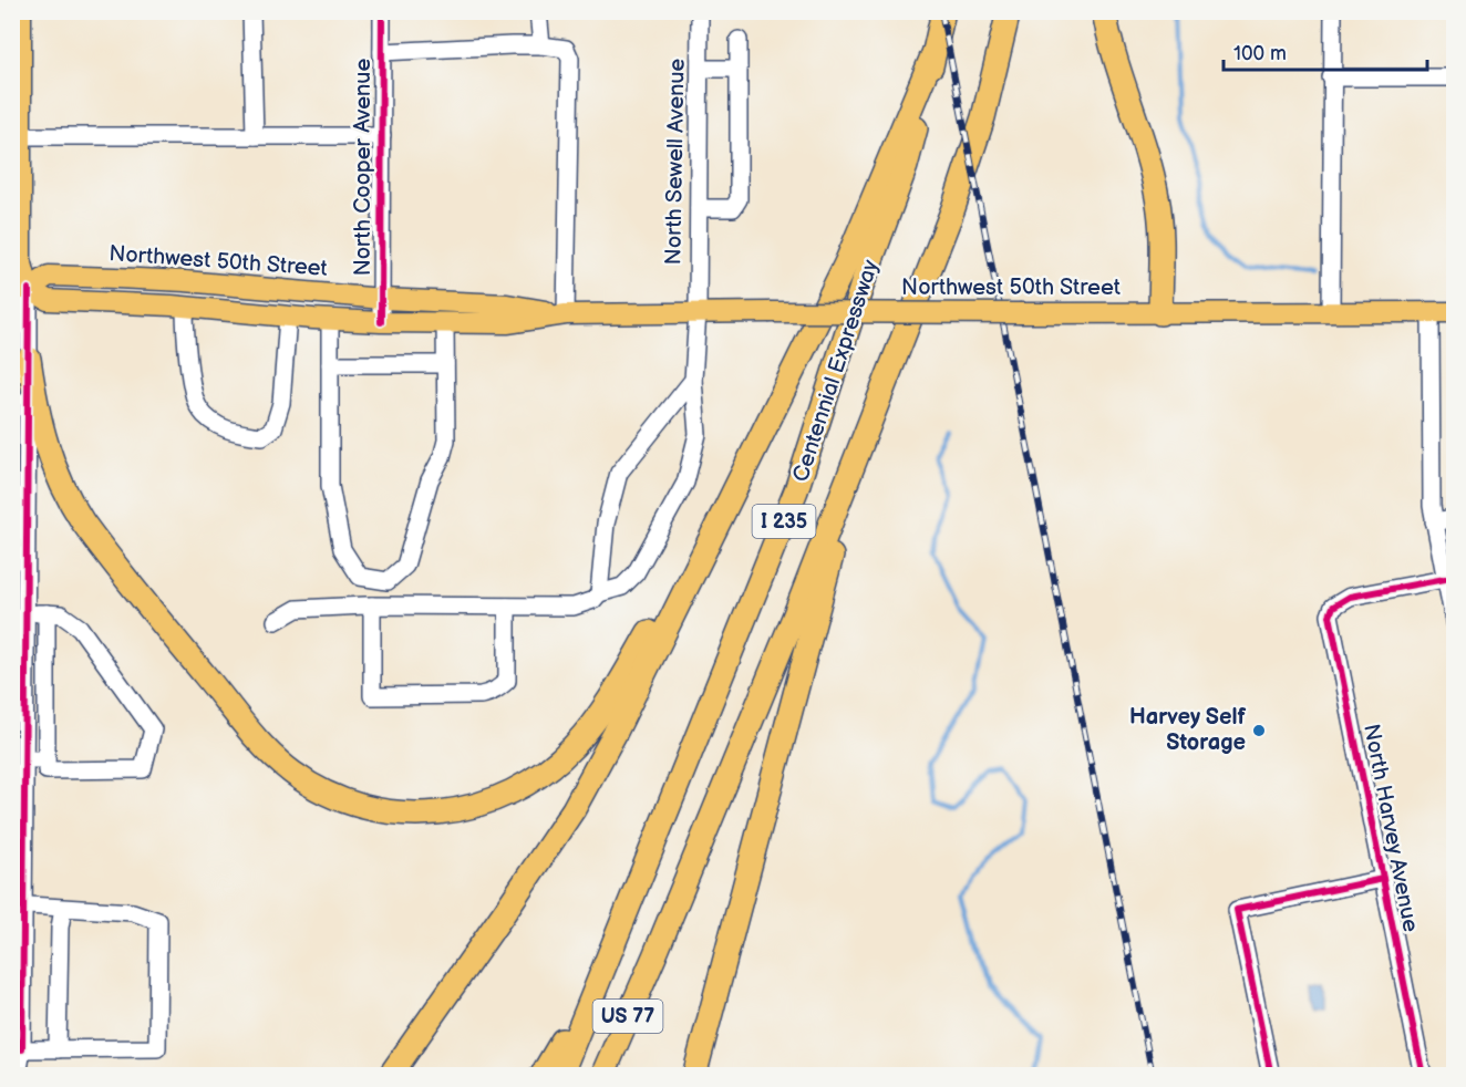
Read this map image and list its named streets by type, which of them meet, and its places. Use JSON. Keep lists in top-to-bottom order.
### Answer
{
  "streets": {
    "highway": ["Centennial Expressway", "I 235", "US 77"],
    "main road": ["Northwest 50th Street"],
    "street": ["North Sewell Avenue", "North Cooper Avenue", "North Harvey Avenue"]
  },
  "crossings": [
    ["North Sewell Avenue", "Northwest 50th Street"],
    ["North Cooper Avenue", "Northwest 50th Street"],
    ["Centennial Expressway", "US 77"]
  ],
  "places": ["Harvey Self Storage"],
  "scale_bar": "100 m"
}
